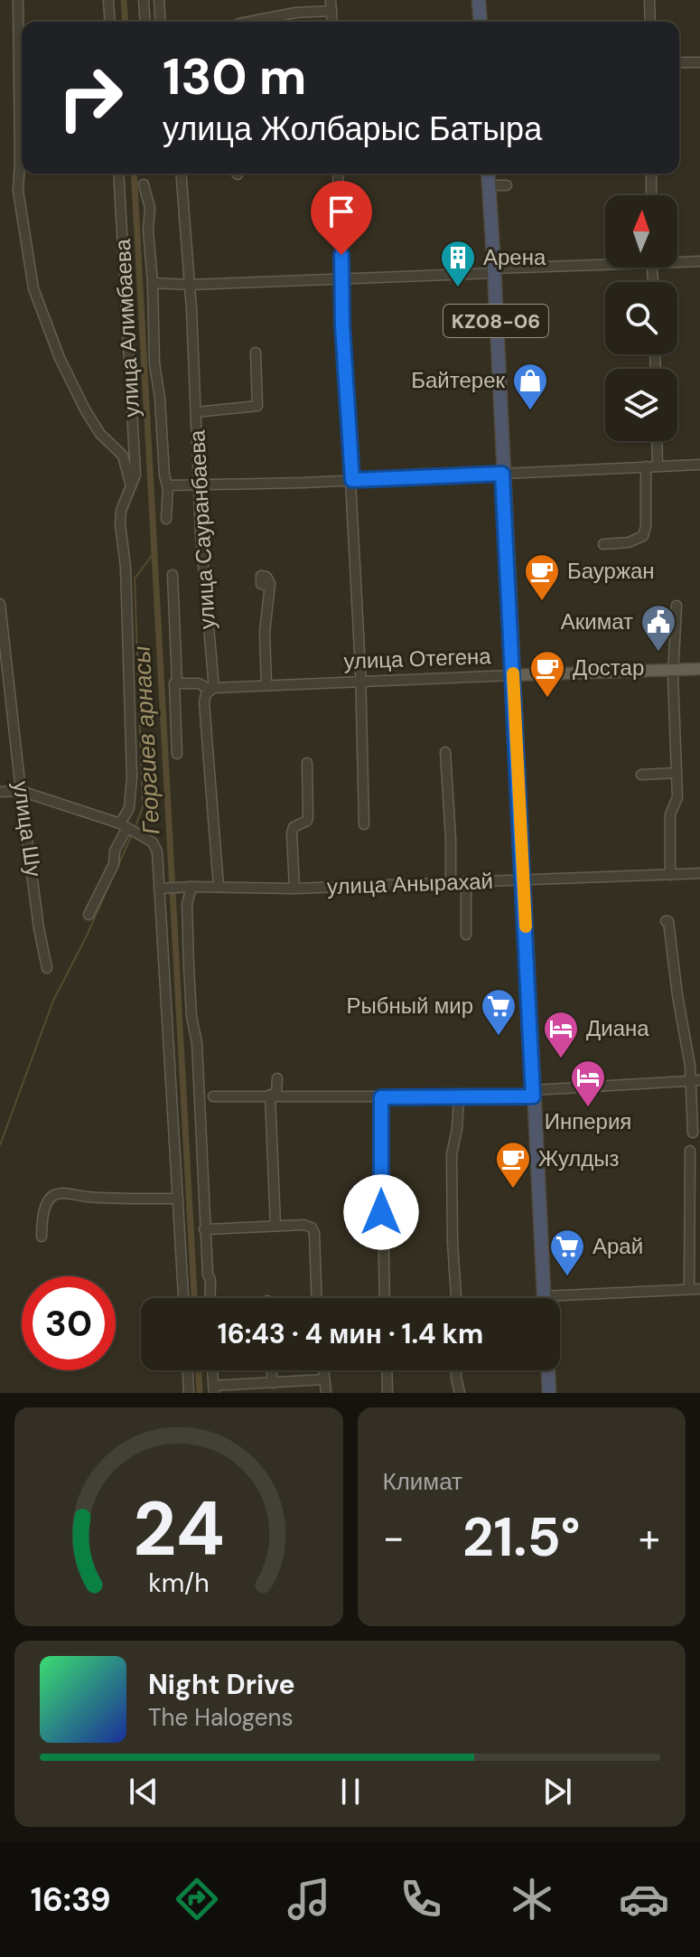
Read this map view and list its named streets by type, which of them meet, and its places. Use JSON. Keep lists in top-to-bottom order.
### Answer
{
  "streets": {
    "highway": ["KZ08-06"],
    "main road": ["улица Отегена"],
    "street": [
      "улица Алимбаева",
      "улица Сауранбаева",
      "улица Шу",
      "улица Анырахай"
    ]
  },
  "crossings": [
    ["KZ08-06", "улица Отегена"],
    ["KZ08-06", "улица Анырахай"],
    ["улица Сауранбаева", "улица Отегена"],
    ["улица Сауранбаева", "улица Анырахай"]
  ],
  "water": ["Георгиев арнасы"],
  "places": {
    "building": ["Арена"],
    "shop": ["Байтерек"],
    "cafe": ["Бауржан", "Достар", "Жулдыз"],
    "public building": ["Акимат"],
    "supermarket": ["Рыбный мир", "Арай"],
    "hotel": ["Диана", "Инперия"]
  },
  "north": "top",
  "page": {
    "turn": ["130 m", "улица Жолбарыс Батыра"],
    "limit": "30",
    "trip": "16:43 · 4 мин · 1.4 km",
    "tile": "Климат",
    "heat": ["−", "21.5°", "+"],
    "song": ["Night Drive", "The Halogens"],
    "tabs": "16:39",
    "gauge": ["24", "km/h"]
  }
}
